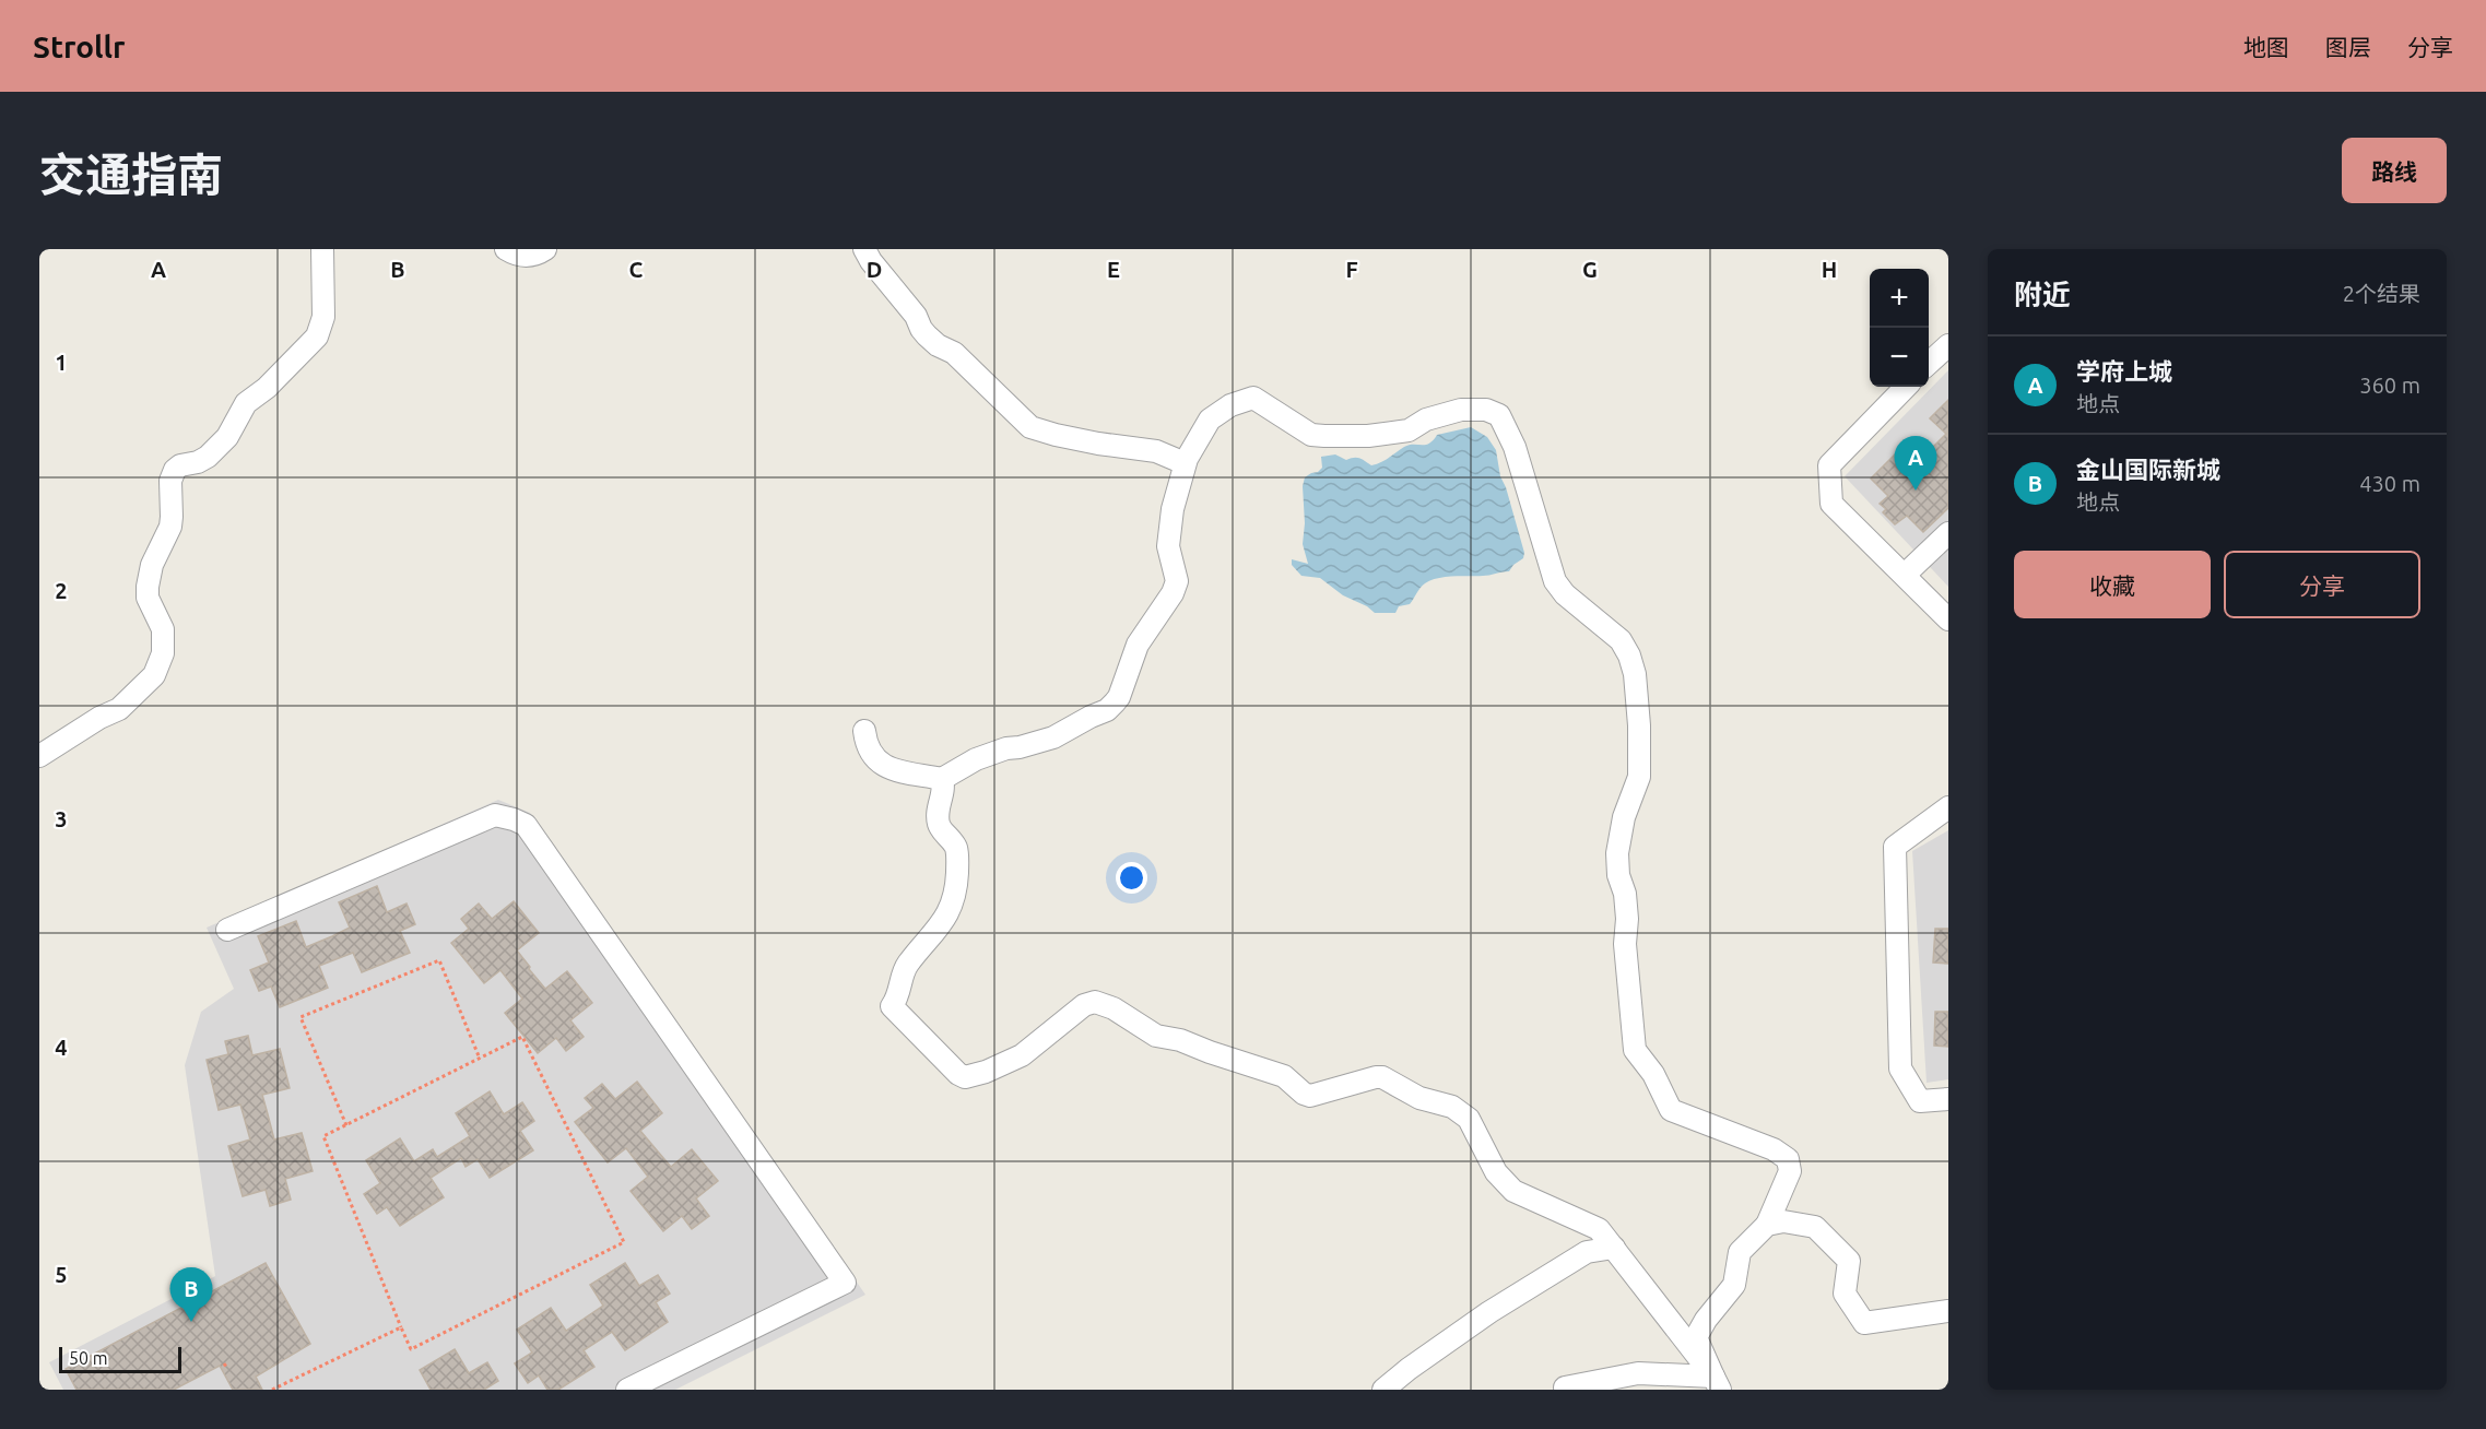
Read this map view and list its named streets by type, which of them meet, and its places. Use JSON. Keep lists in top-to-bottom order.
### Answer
{
  "scale_bar": "50 m",
  "page": {
    "header": "Strollr",
    "nav": ["地图", "图层", "分享"],
    "title": "交通指南",
    "buttons": [
      "路线",
      ["收藏", "分享"]
    ],
    "heading": ["附近", "2个结果"],
    "map_buttons": ["+", "−"],
    "list": [
      {
        "mark": "A",
        "name": "学府上城",
        "note": "地点",
        "value": "360 m"
      },
      {
        "mark": "B",
        "name": "金山国际新城",
        "note": "地点",
        "value": "430 m"
      }
    ],
    "pins": ["A", "B"],
    "scale": "50 m"
  },
  "grid": {
    "columns": [
      "A",
      "B",
      "C",
      "D",
      "E",
      "F",
      "G",
      "H"
    ],
    "rows": [
      "1",
      "2",
      "3",
      "4",
      "5"
    ]
  }
}
